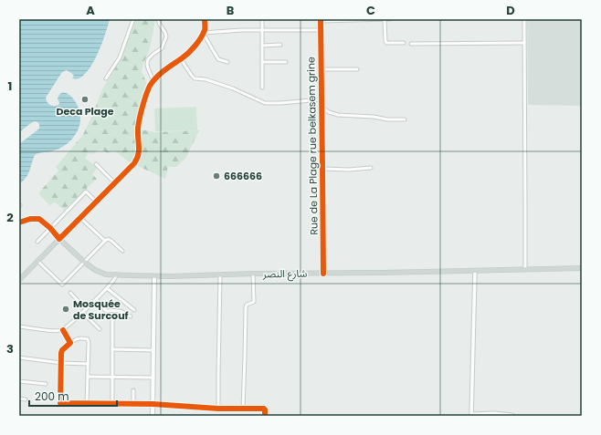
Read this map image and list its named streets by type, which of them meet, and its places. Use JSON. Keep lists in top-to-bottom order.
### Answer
{
  "streets": {
    "main road": ["شارع النصر"],
    "street": ["Rue de La Plage rue belkasem grine"]
  },
  "crossings": [
    ["Rue de La Plage rue belkasem grine", "شارع النصر"]
  ],
  "places": ["Deca Plage", "666666", "Mosquée de Surcouf"],
  "scale_bar": "200 m",
  "grid": {
    "columns": [
      "A",
      "B",
      "C",
      "D"
    ],
    "rows": ["1", "2", "3"]
  }
}
